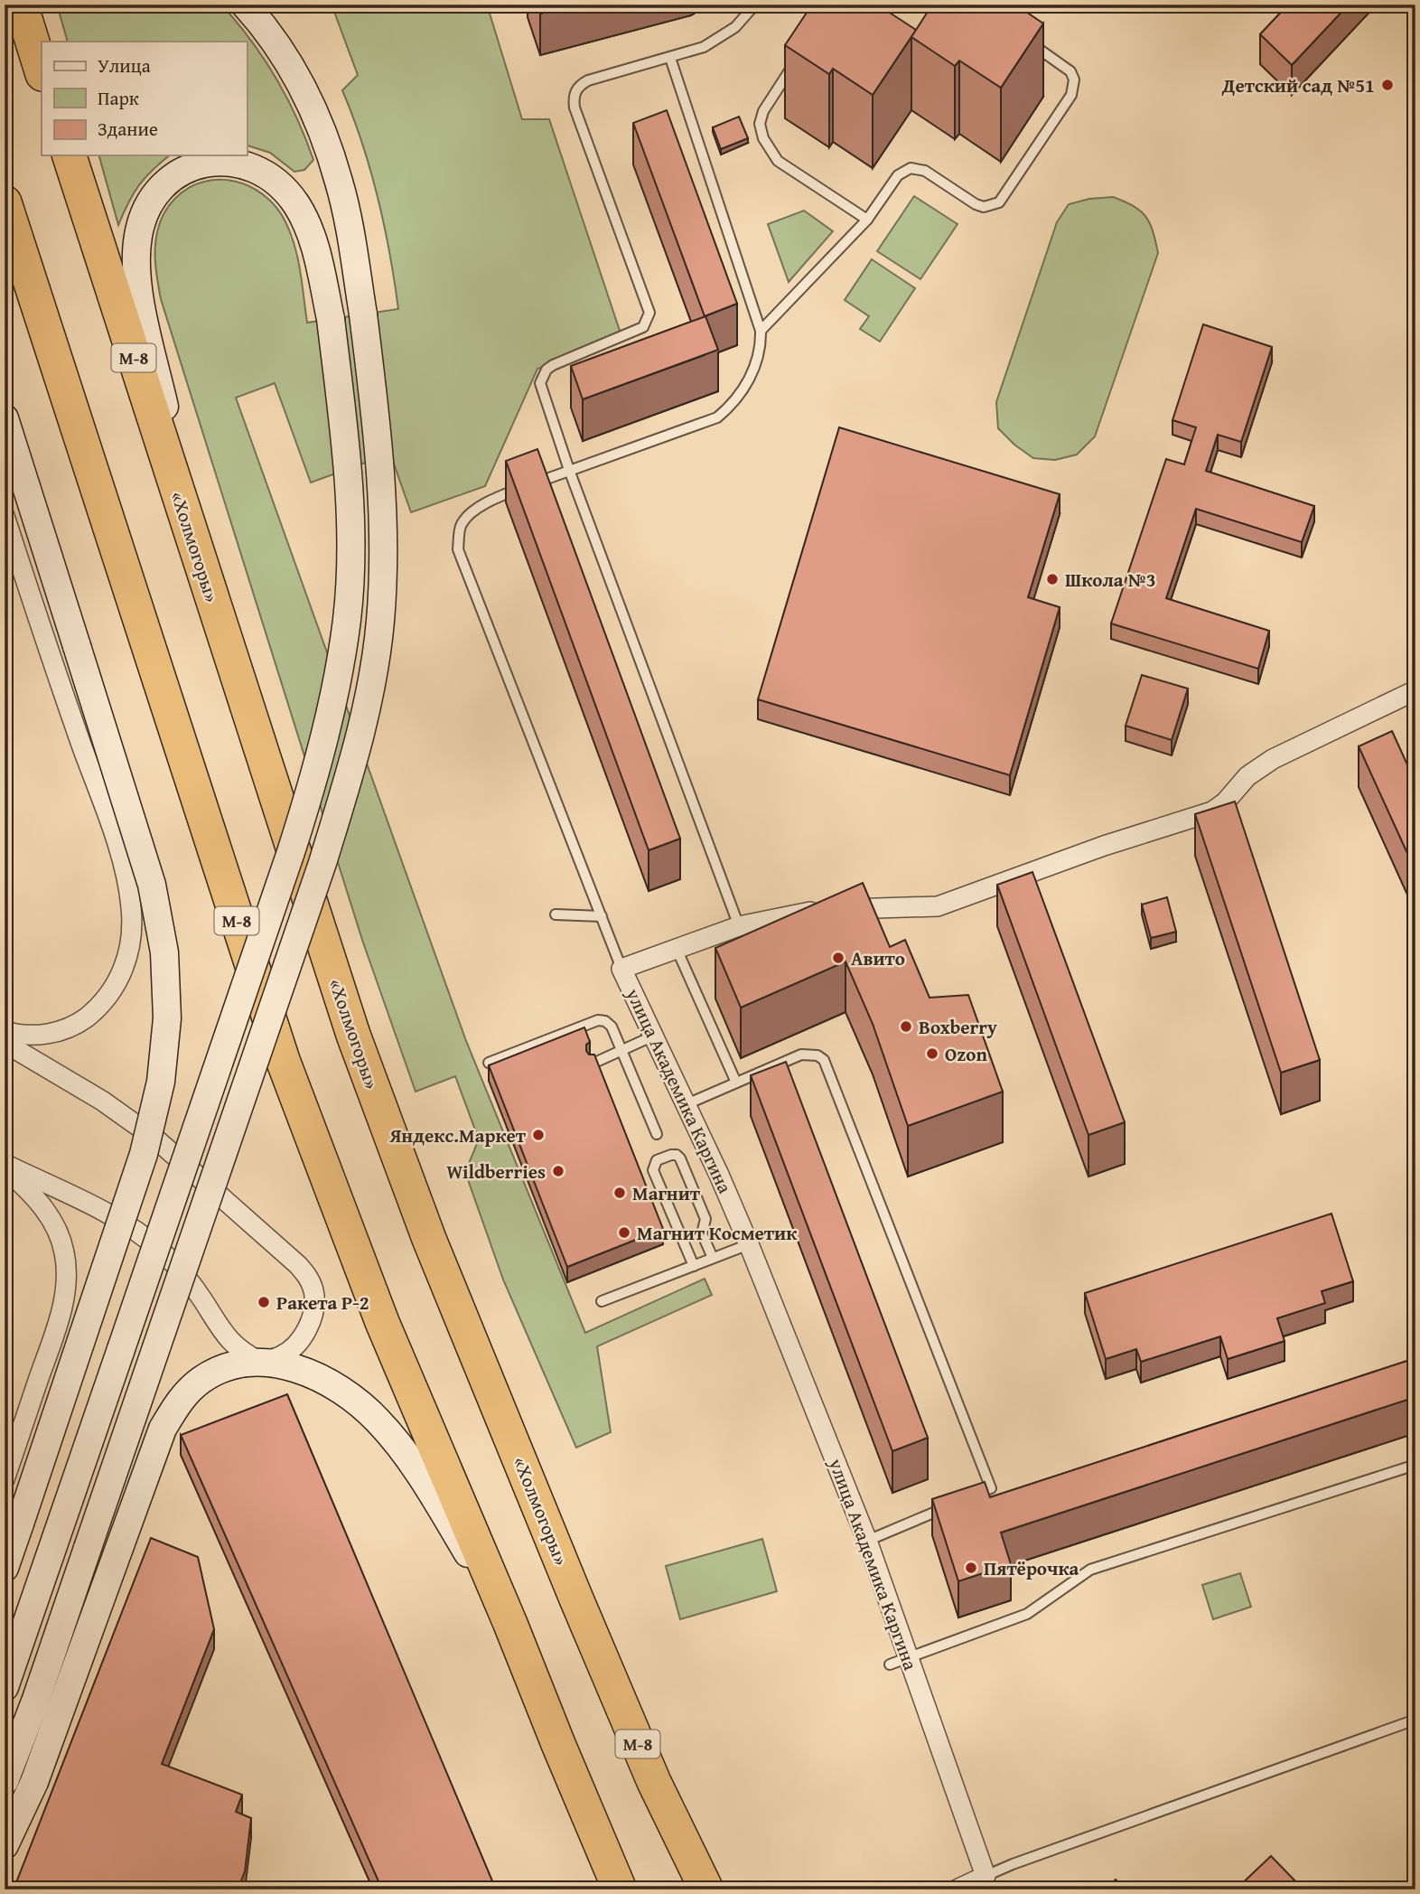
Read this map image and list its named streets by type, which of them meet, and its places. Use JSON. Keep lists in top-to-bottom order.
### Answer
{
  "streets": {
    "highway": ["М-8", "«Холмогоры»"],
    "street": ["улица Академика Каргина"]
  },
  "places": [
    "Детский сад №51",
    "Школа №3",
    "Авито",
    "Boxberry",
    "Ozon",
    "Яндекс.Маркет",
    "Wildberries",
    "Магнит",
    "Магнит Косметик",
    "Ракета Р-2",
    "Пятёрочка"
  ],
  "legend": ["Улица", "Парк", "Здание"]
}
